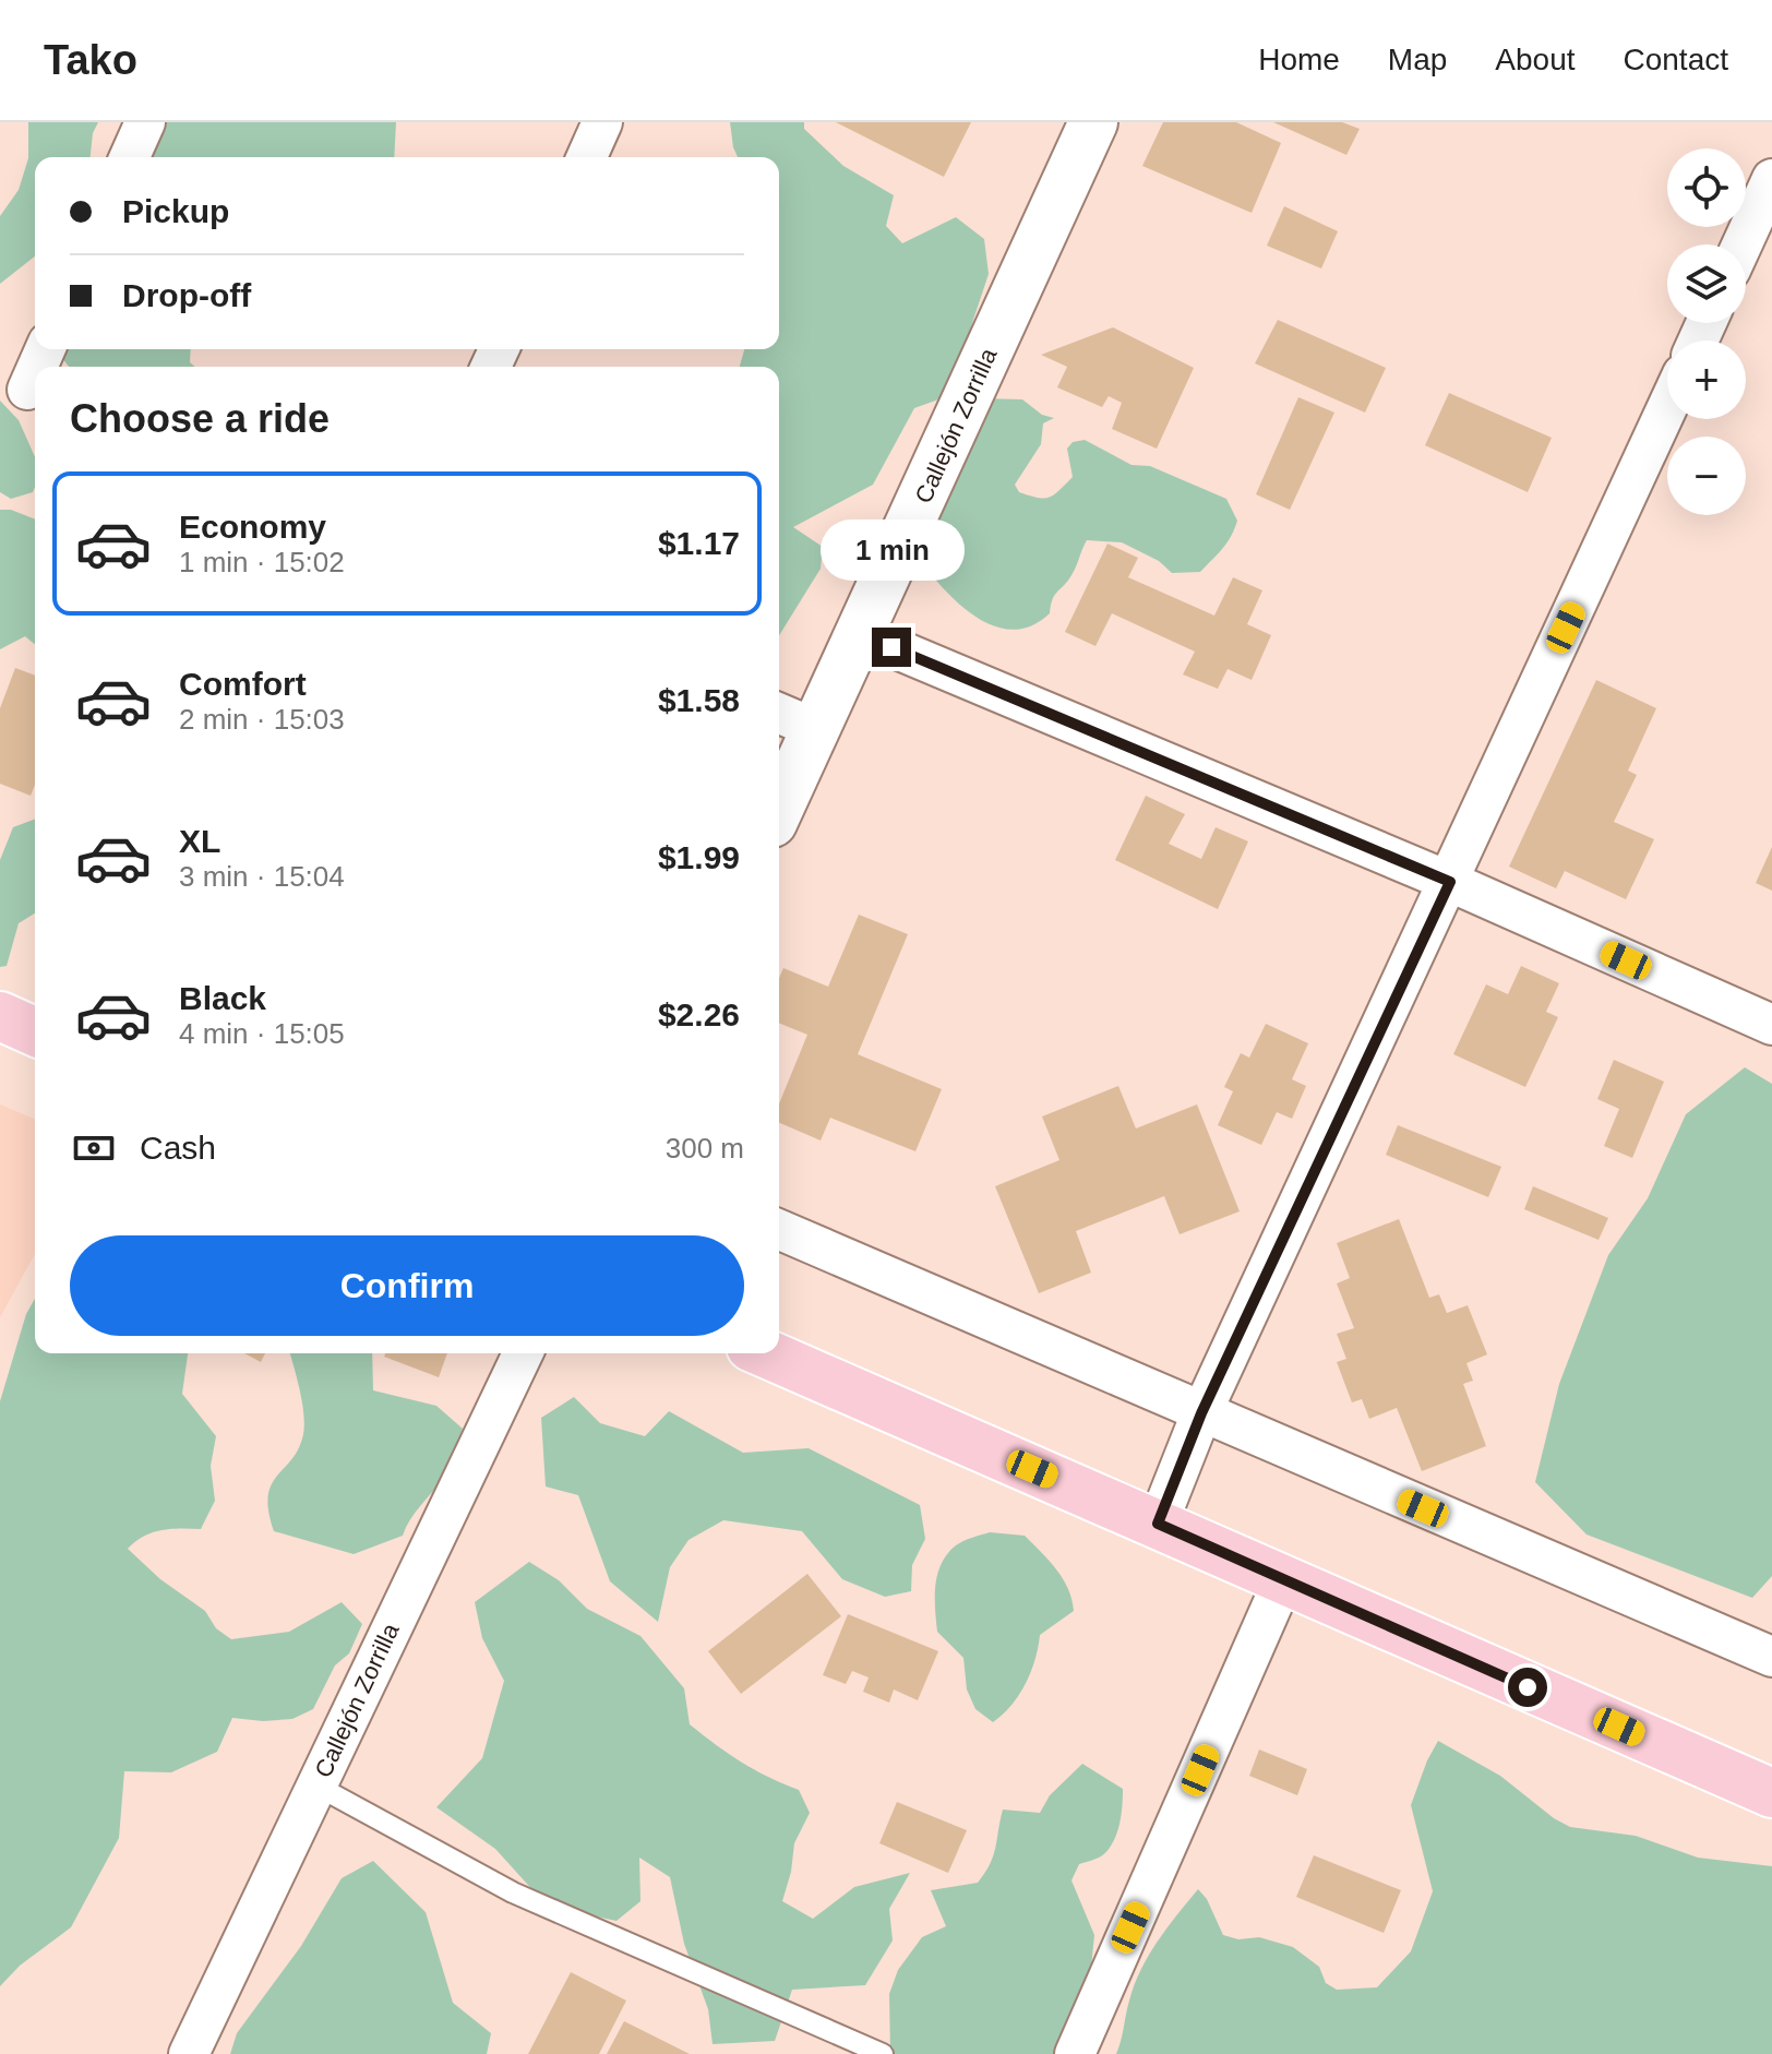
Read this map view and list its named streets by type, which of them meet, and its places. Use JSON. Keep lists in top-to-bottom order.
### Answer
{
  "streets": {
    "street": ["Callejón Zorrilla"]
  },
  "page": {
    "header": "Tako",
    "nav": [
      "Home",
      "Map",
      "About",
      "Contact"
    ],
    "map_buttons": ["+", "−"],
    "banner": ["Pickup", "Drop-off"],
    "heading": "Choose a ride",
    "list": [
      {
        "name": "Economy",
        "note": "1 min · 15:02",
        "value": "$1.17"
      },
      {
        "name": "Comfort",
        "note": "2 min · 15:03",
        "value": "$1.58"
      },
      {
        "name": "XL",
        "note": "3 min · 15:04",
        "value": "$1.99"
      },
      {
        "name": "Black",
        "note": "4 min · 15:05",
        "value": "$2.26"
      }
    ],
    "bubble": "1 min",
    "pay": ["Cash", "300 m"],
    "buttons": "Confirm"
  }
}
